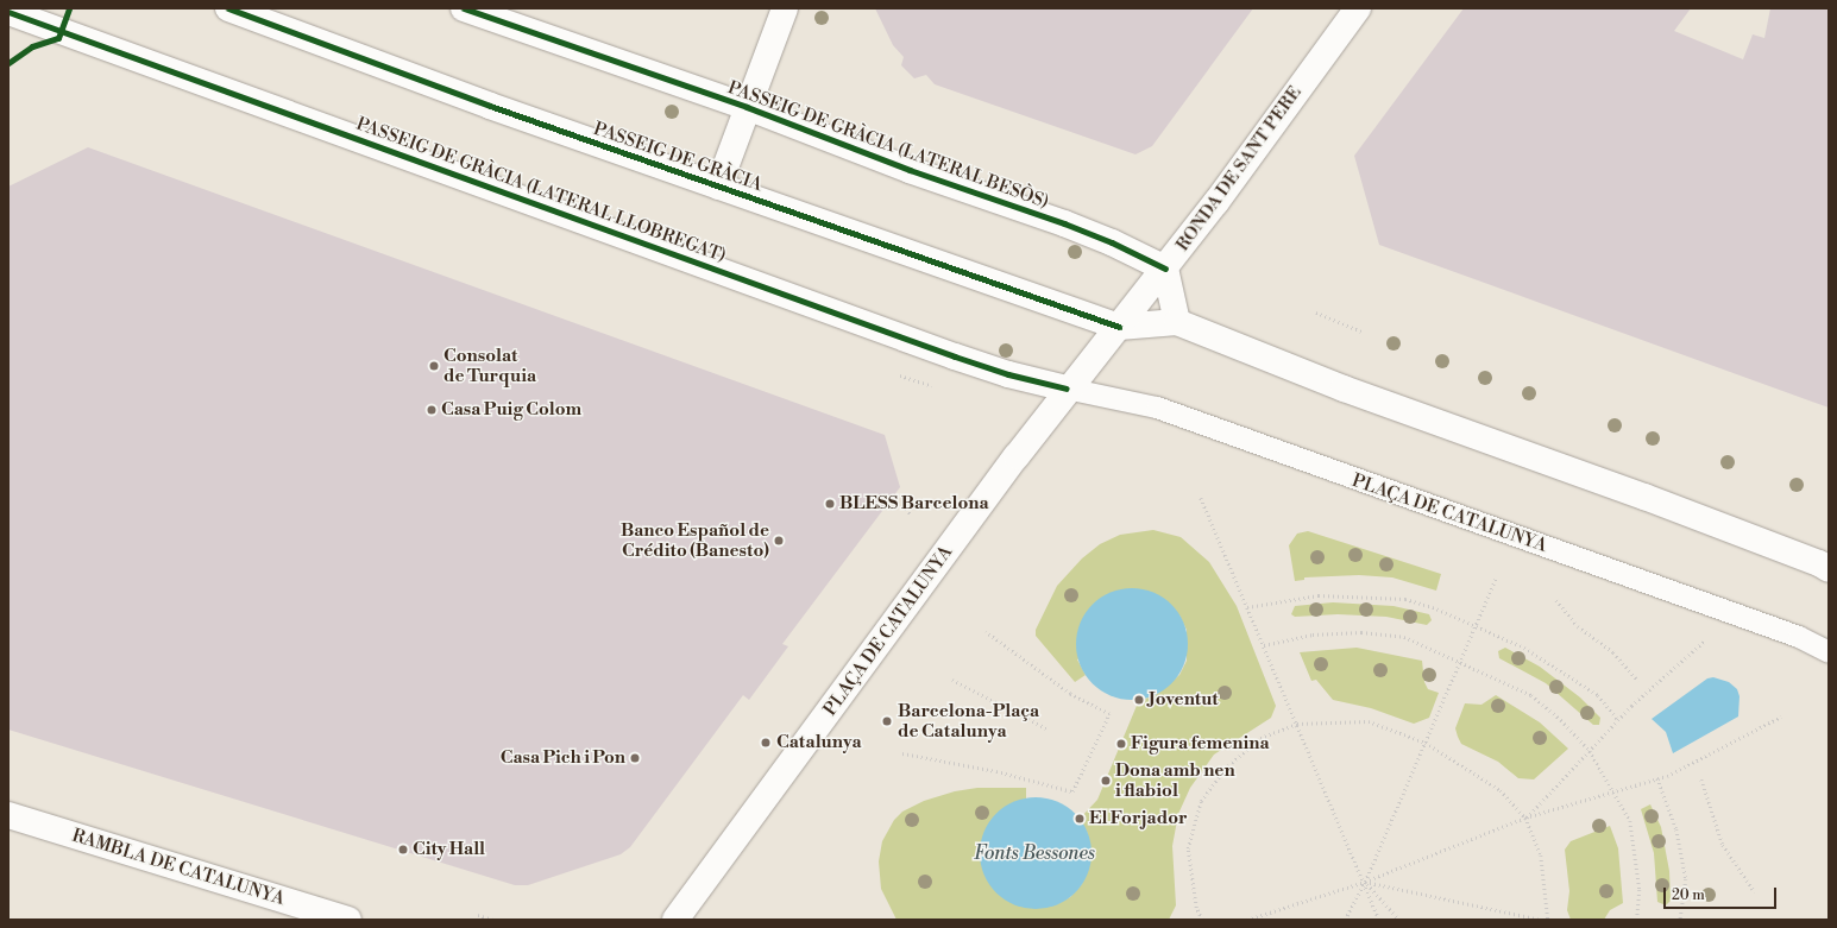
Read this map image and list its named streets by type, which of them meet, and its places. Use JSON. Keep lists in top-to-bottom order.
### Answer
{
  "streets": {
    "street": [
      "PASSEIG DE GRÀCIA (LATERAL BESÒS)",
      "PASSEIG DE GRÀCIA",
      "RONDA DE SANT PERE",
      "PASSEIG DE GRÀCIA (LATERAL LLOBREGAT)",
      "PLAÇA DE CATALUNYA",
      "RAMBLA DE CATALUNYA"
    ]
  },
  "crossings": [
    ["PASSEIG DE GRÀCIA (LATERAL BESÒS)", "RONDA DE SANT PERE"],
    ["PASSEIG DE GRÀCIA", "RONDA DE SANT PERE"],
    ["PASSEIG DE GRÀCIA", "PLAÇA DE CATALUNYA"],
    ["RONDA DE SANT PERE", "PLAÇA DE CATALUNYA"],
    ["PASSEIG DE GRÀCIA (LATERAL LLOBREGAT)", "PLAÇA DE CATALUNYA"]
  ],
  "water": ["Fonts Bessones"],
  "places": [
    "Consolat de Turquia",
    "Casa Puig Colom",
    "BLESS Barcelona",
    "Banco Español de Crédito (Banesto)",
    "Joventut",
    "Barcelona-Plaça de Catalunya",
    "Catalunya",
    "Figura femenina",
    "Casa Pich i Pon",
    "Dona amb nen i flabiol",
    "El Forjador",
    "City Hall"
  ],
  "scale_bar": "20 m"
}
